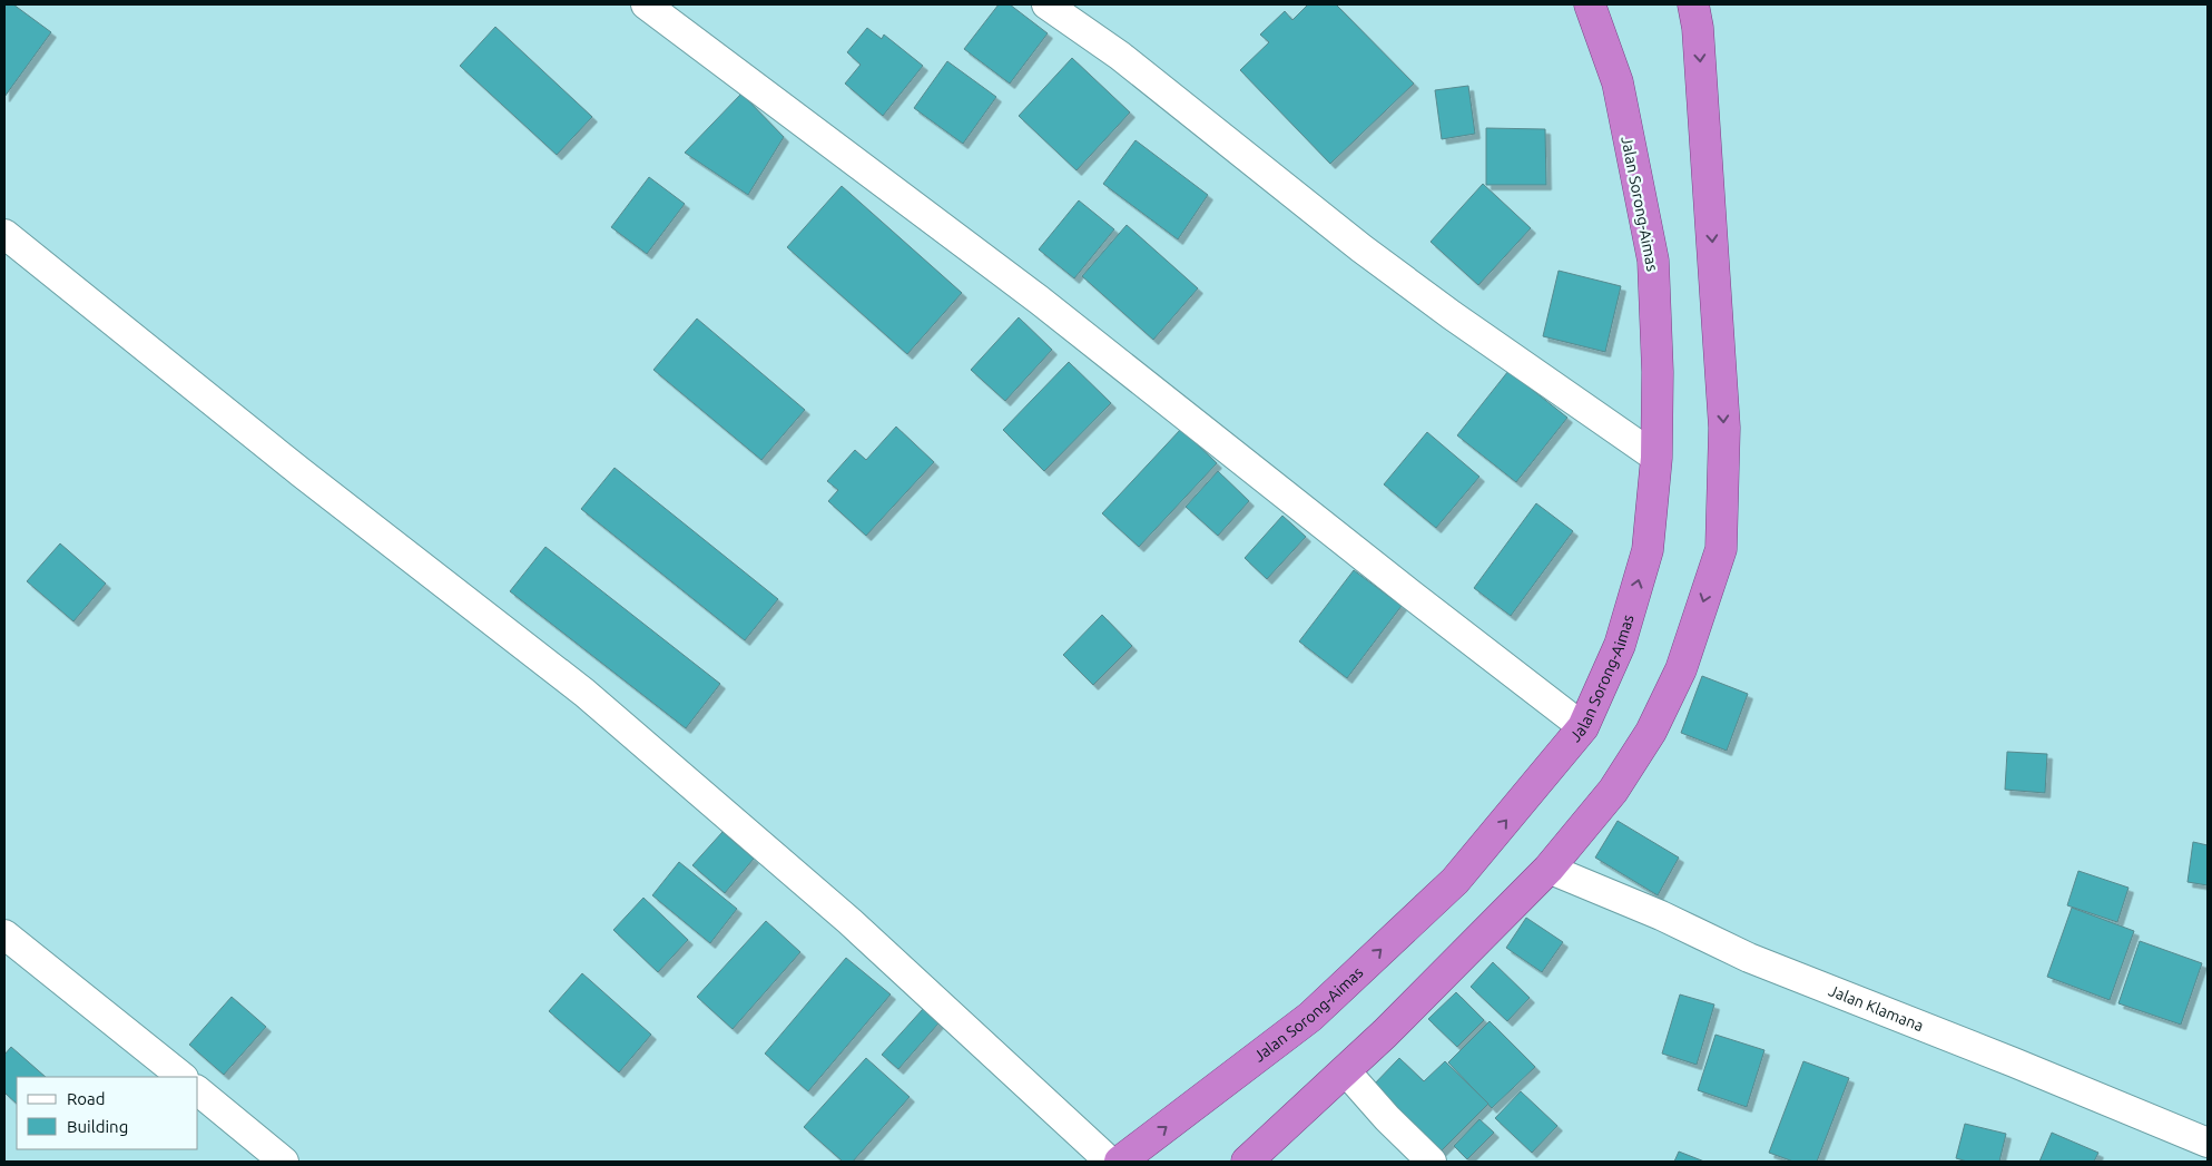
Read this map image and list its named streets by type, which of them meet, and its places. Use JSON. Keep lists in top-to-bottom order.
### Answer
{
  "streets": {
    "highway": ["Jalan Sorong-Aimas"],
    "street": ["Jalan Klamana"]
  },
  "legend": ["Road", "Building"]
}
